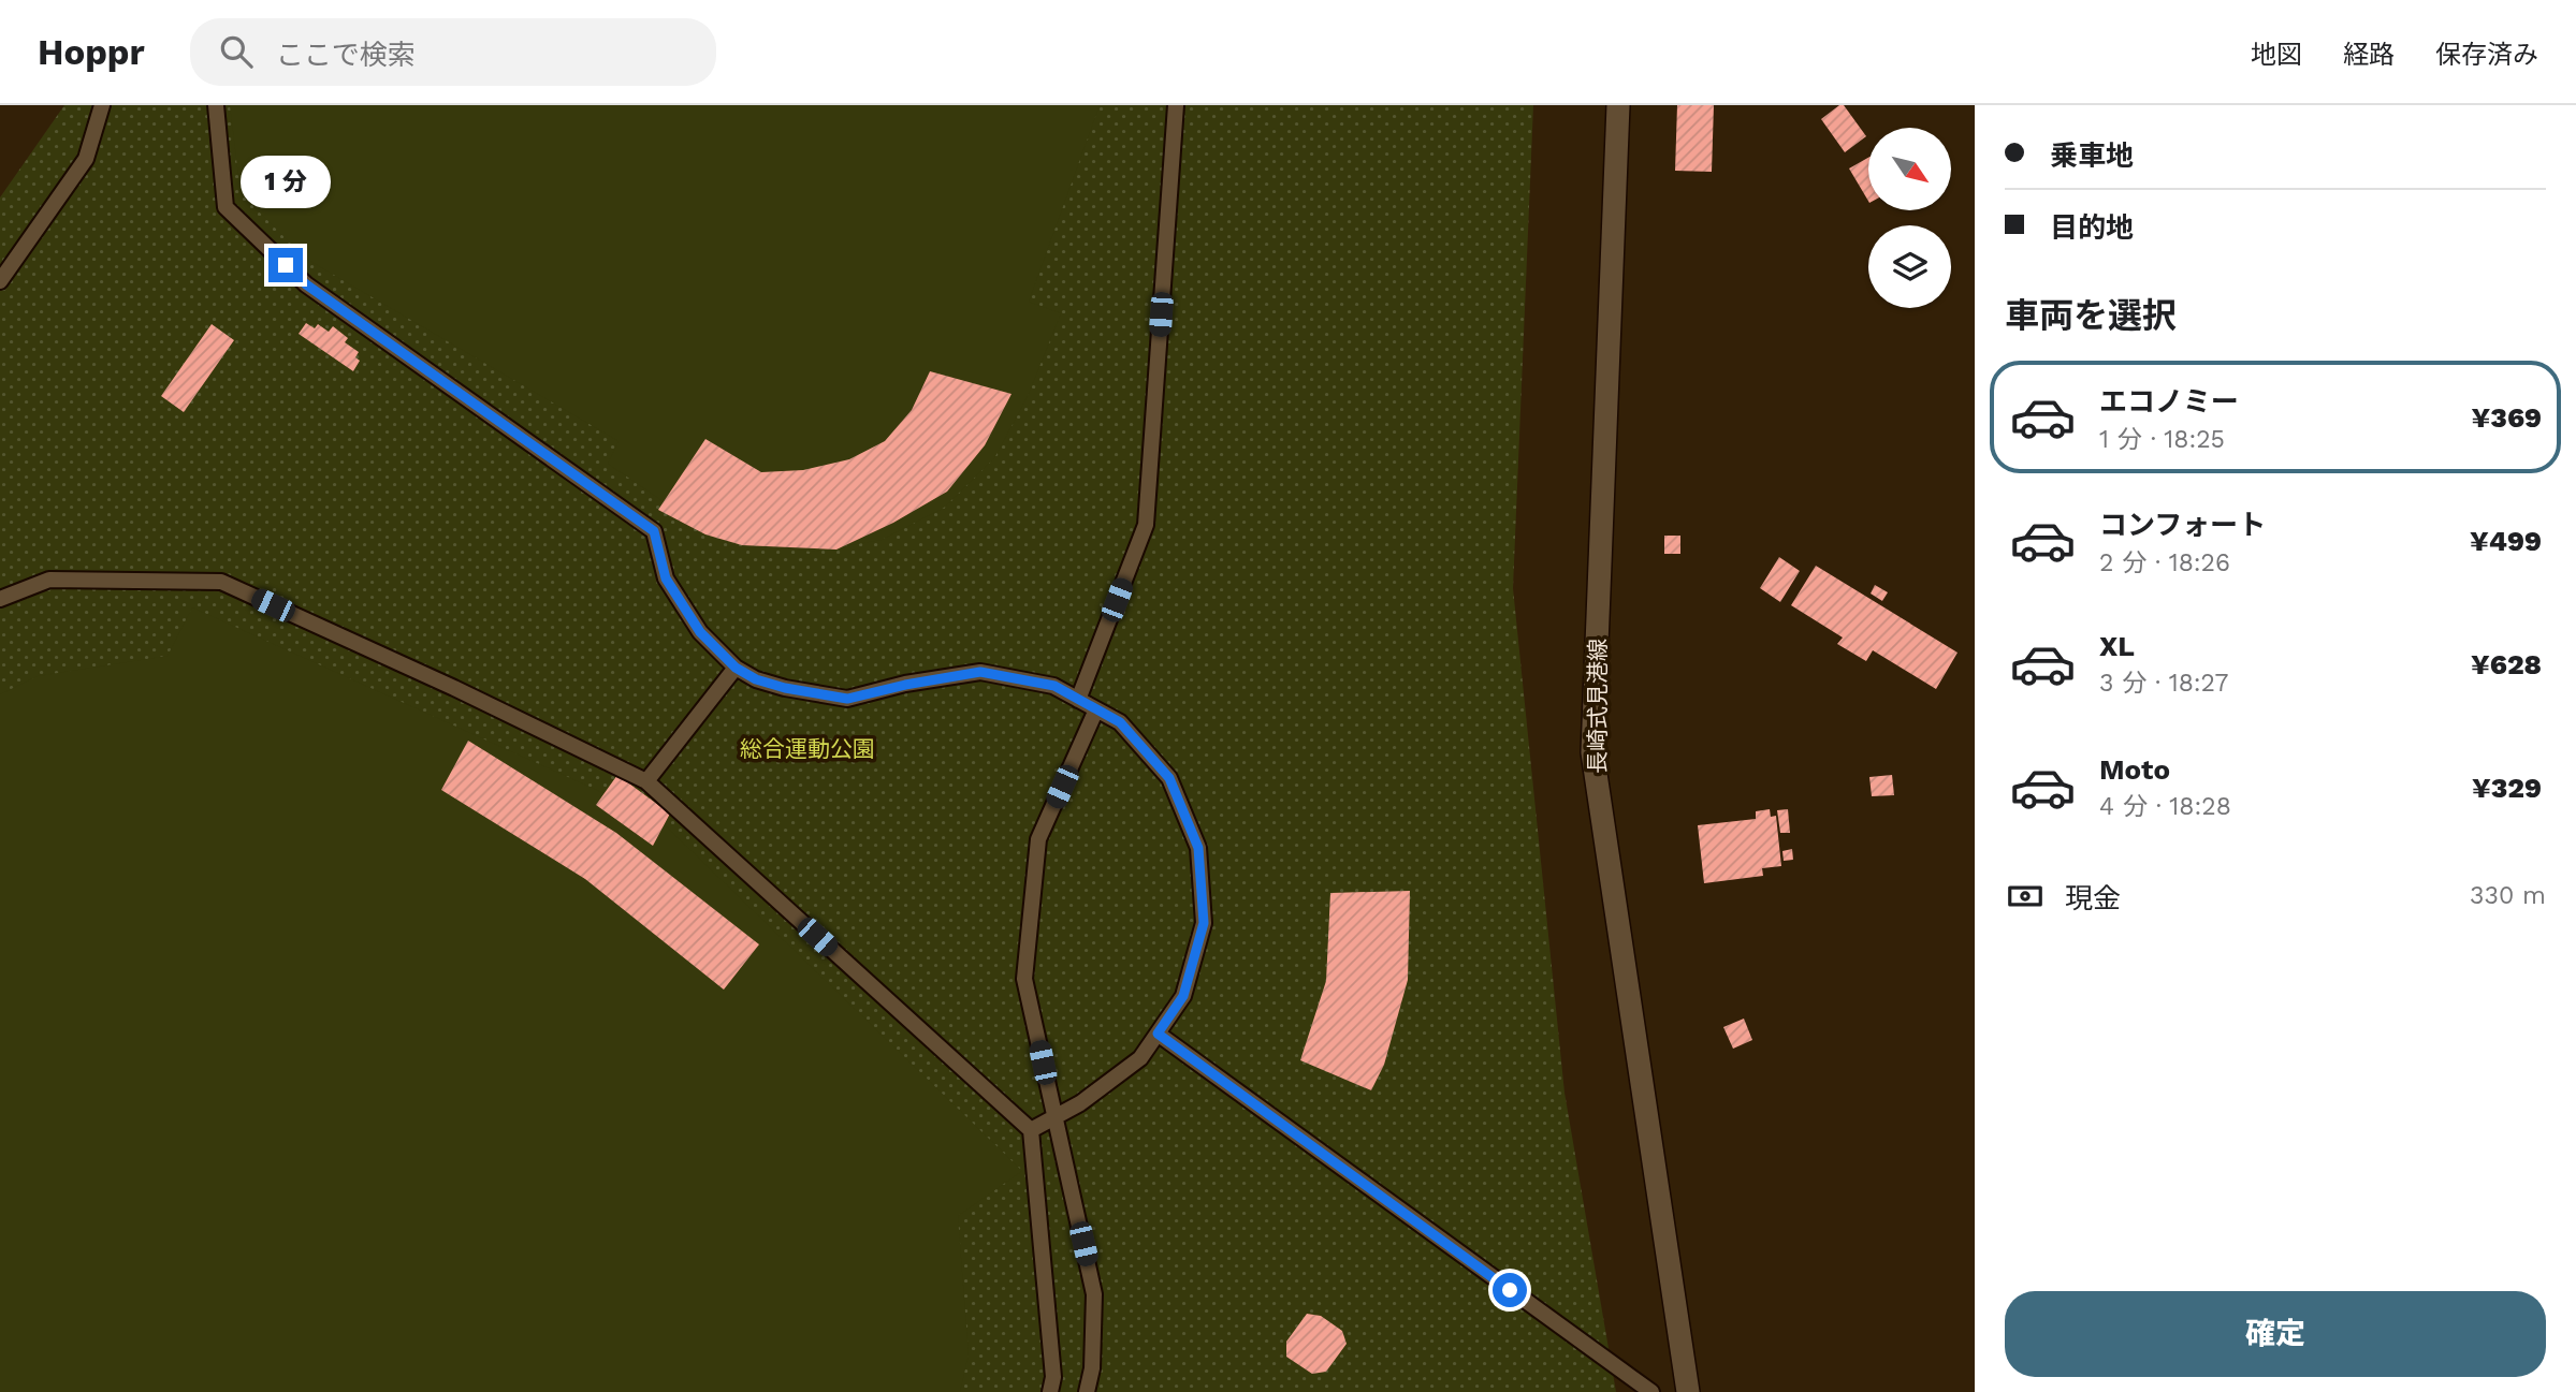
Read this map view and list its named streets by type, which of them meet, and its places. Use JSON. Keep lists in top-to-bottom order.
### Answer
{
  "streets": {
    "main road": ["長崎式見港線"]
  },
  "parks": ["総合運動公園"],
  "north": "bottom right",
  "page": {
    "header": "Hoppr",
    "search": "ここで検索",
    "nav": ["地図", "経路", "保存済み"],
    "banner": ["乗車地", "目的地"],
    "bubble": "1 分",
    "heading": "車両を選択",
    "list": [
      {
        "name": "エコノミー",
        "note": "1 分 · 18:25",
        "value": "¥369"
      },
      {
        "name": "コンフォート",
        "note": "2 分 · 18:26",
        "value": "¥499"
      },
      {
        "name": "XL",
        "note": "3 分 · 18:27",
        "value": "¥628"
      },
      {
        "name": "Moto",
        "note": "4 分 · 18:28",
        "value": "¥329"
      }
    ],
    "pay": ["現金", "330 m"],
    "buttons": "確定"
  }
}
